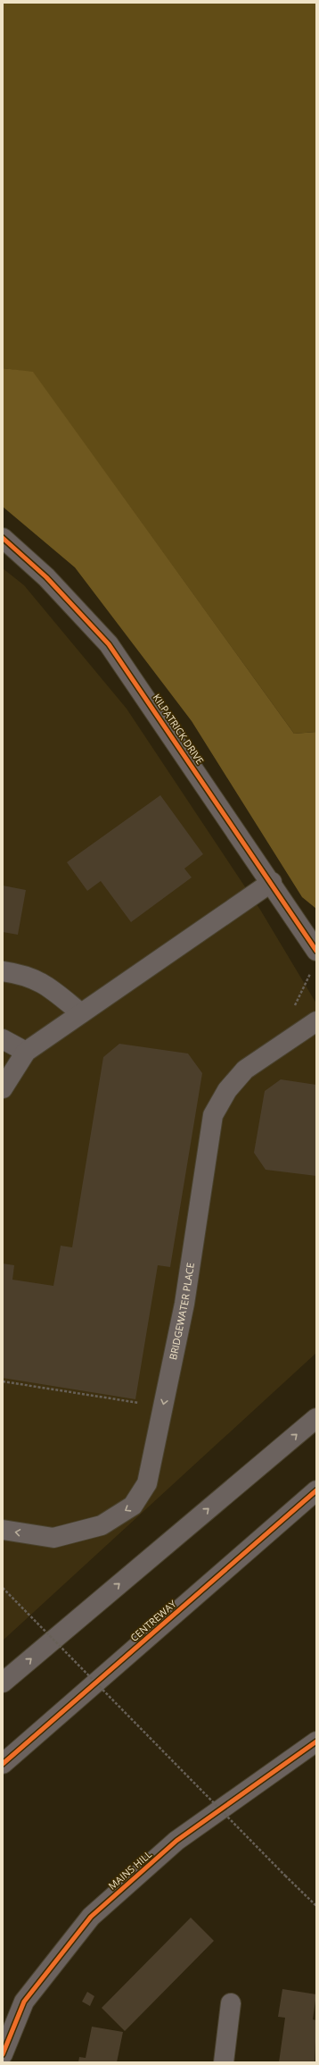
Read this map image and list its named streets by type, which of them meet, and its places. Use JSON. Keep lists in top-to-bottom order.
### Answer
{
  "streets": {
    "street": [
      "KILPATRICK DRIVE",
      "BRIDGEWATER PLACE",
      "CENTREWAY",
      "MAINS HILL"
    ]
  }
}
